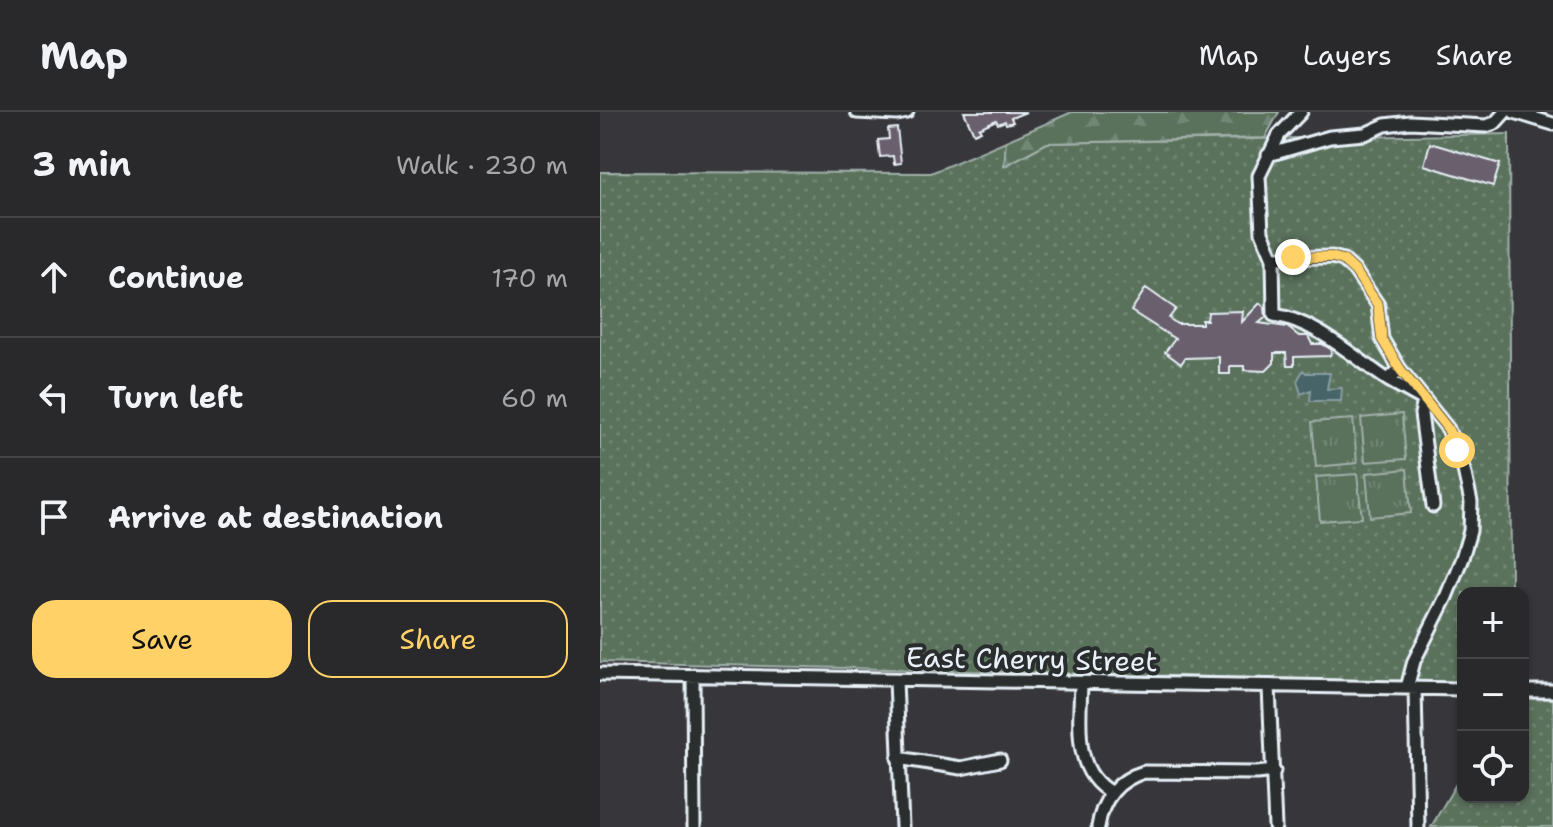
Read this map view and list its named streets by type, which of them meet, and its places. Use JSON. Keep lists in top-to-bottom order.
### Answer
{
  "streets": {
    "street": ["East Cherry Street"]
  },
  "page": {
    "header": "Map",
    "nav": ["Map", "Layers", "Share"],
    "heading": ["3 min", "Walk · 230 m"],
    "list": [
      ["Continue", "170 m"],
      ["Turn left", "60 m"],
      "Arrive at destination"
    ],
    "buttons": ["Save", "Share"],
    "map_buttons": ["+", "−"]
  }
}
